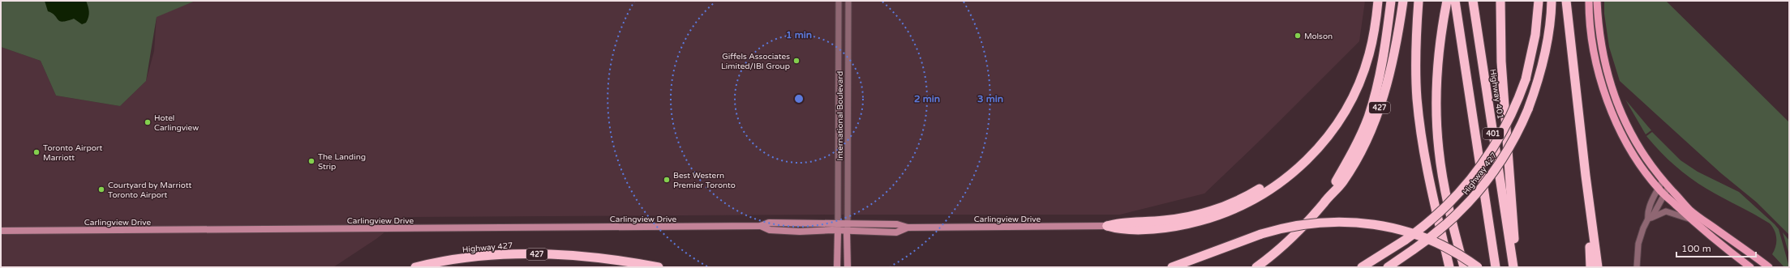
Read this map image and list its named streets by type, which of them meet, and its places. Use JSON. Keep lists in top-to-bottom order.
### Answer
{
  "streets": {
    "highway": [
      "Highway 401",
      "427",
      "401",
      "Highway 427"
    ],
    "main road": ["Carlingview Drive"],
    "street": ["International Boulevard"]
  },
  "crossings": [
    ["International Boulevard", "Carlingview Drive"]
  ],
  "places": [
    "Molson",
    "Giffels Associates Limited/IBI Group",
    "Hotel Carlingview",
    "Toronto Airport Marriott",
    "The Landing Strip",
    "Best Western Premier Toronto",
    "Courtyard by Marriott Toronto Airport"
  ],
  "scale_bar": "100 m",
  "rings": ["1 min", "2 min", "3 min"]
}
